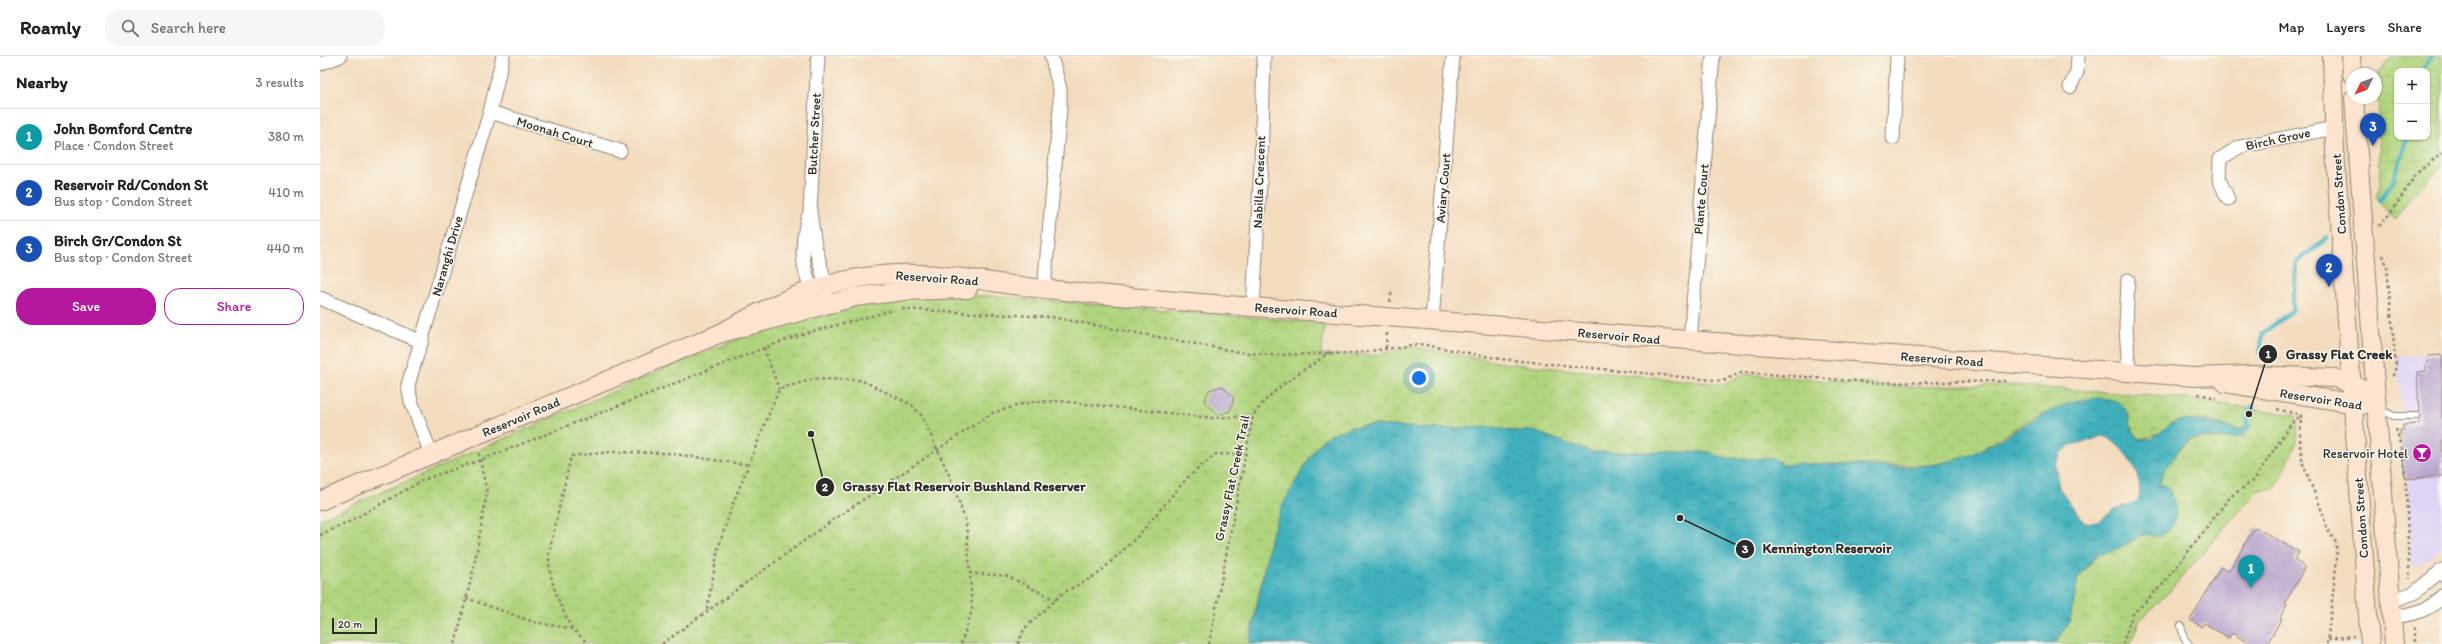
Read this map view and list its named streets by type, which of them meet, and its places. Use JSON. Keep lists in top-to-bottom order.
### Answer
{
  "streets": {
    "main road": ["Condon Street", "Reservoir Road"],
    "street": [
      "Moonah Court",
      "Butcher Street",
      "Birch Grove",
      "Nabilla Crescent",
      "Aviary Court",
      "Plante Court",
      "Naranghi Drive"
    ],
    "path": ["Grassy Flat Creek Trail"]
  },
  "crossings": [
    ["Moonah Court", "Naranghi Drive"],
    ["Butcher Street", "Reservoir Road"],
    ["Birch Grove", "Condon Street"],
    ["Nabilla Crescent", "Reservoir Road"],
    ["Aviary Court", "Reservoir Road"],
    ["Condon Street", "Reservoir Road"],
    ["Plante Court", "Reservoir Road"],
    ["Naranghi Drive", "Reservoir Road"]
  ],
  "places": {
    "other": ["Grassy Flat Creek", "Grassy Flat Reservoir Bushland Reserver", "Kennington Reservoir"],
    "bar": ["Reservoir Hotel"]
  },
  "scale_bar": "20 m",
  "north": "bottom left",
  "page": {
    "header": "Roamly",
    "search": "Search here",
    "nav": ["Map", "Layers", "Share"],
    "heading": ["Nearby", "3 results"],
    "map_buttons": ["+", "−"],
    "list": [
      {
        "mark": "1",
        "name": "John Bomford Centre",
        "note": "Place · Condon Street",
        "value": "380 m"
      },
      {
        "mark": "2",
        "name": "Reservoir Rd/Condon St",
        "note": "Bus stop · Condon Street",
        "value": "410 m"
      },
      {
        "mark": "3",
        "name": "Birch Gr/Condon St",
        "note": "Bus stop · Condon Street",
        "value": "440 m"
      }
    ],
    "pins": ["3", "2", "1"],
    "buttons": ["Save", "Share"],
    "scale": "20 m"
  }
}
